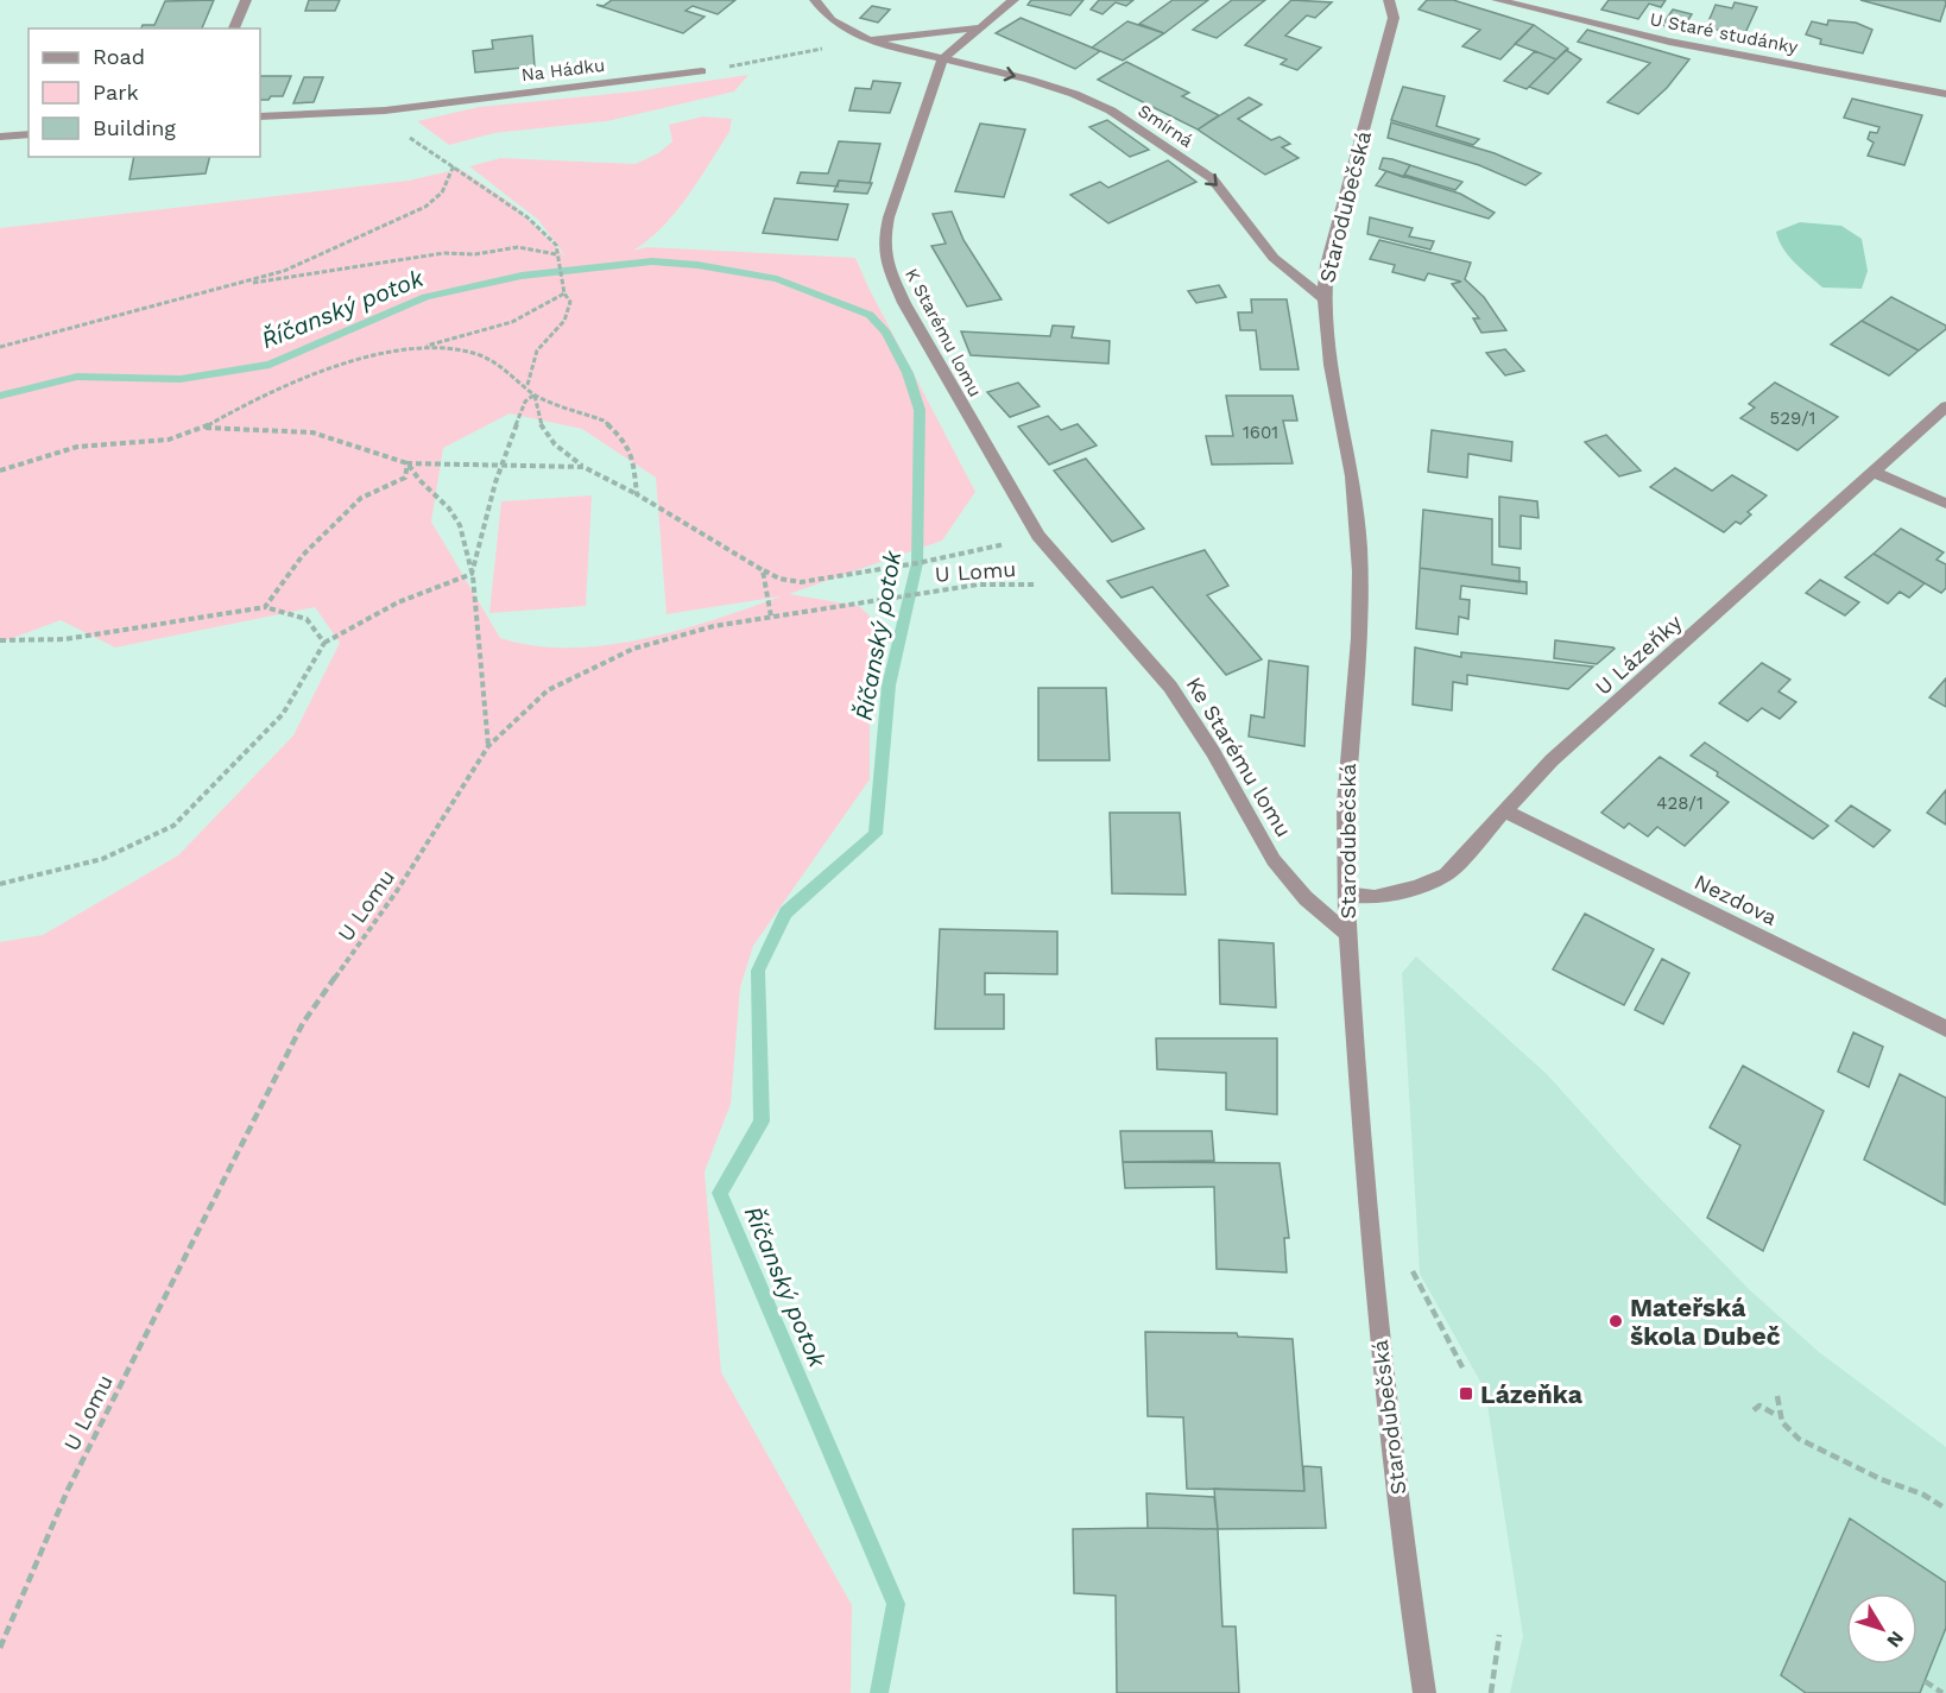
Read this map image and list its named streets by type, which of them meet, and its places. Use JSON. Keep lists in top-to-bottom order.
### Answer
{
  "streets": {
    "street": [
      "U Staré studánky",
      "Na Hádku",
      "Smírná",
      "Starodubečská",
      "K Starému lomu",
      "U Lázeňky",
      "Ke Starému lomu",
      "Nezdova"
    ],
    "path": ["U Lomu"]
  },
  "crossings": [
    ["Smírná", "Starodubečská"],
    ["Smírná", "K Starému lomu"],
    ["Starodubečská", "U Lázeňky"],
    ["Starodubečská", "Ke Starému lomu"],
    ["K Starému lomu", "Ke Starému lomu"],
    ["U Lomu", "Ke Starému lomu"],
    ["U Lázeňky", "Nezdova"]
  ],
  "one_way": ["Smírná"],
  "water": ["Říčanský potok"],
  "places": {
    "other": ["Mateřská škola Dubeč"],
    "transit": ["Lázeňka"]
  },
  "house_numbers": ["529/1", "1601", "428/1"],
  "legend": ["Road", "Park", "Building"],
  "north": "bottom right"
}
